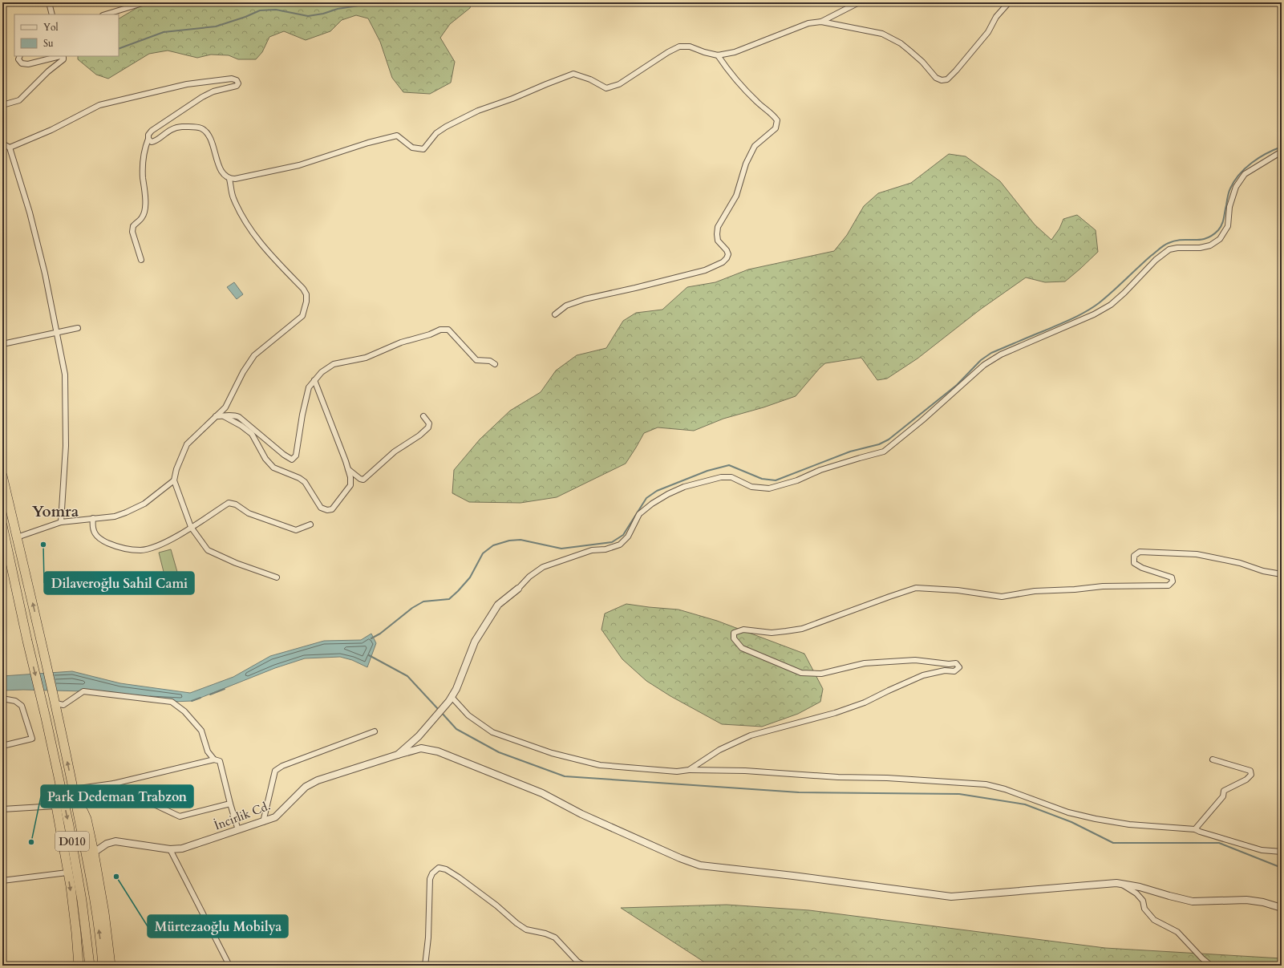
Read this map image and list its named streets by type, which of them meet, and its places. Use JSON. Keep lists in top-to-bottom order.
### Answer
{
  "streets": {
    "highway": ["D010"],
    "street": ["İncirlik Cd."]
  },
  "districts": ["Yomra"],
  "places": ["Dilaveroğlu Sahil Cami", "Park Dedeman Trabzon", "Mürtezaoğlu Mobilya"],
  "legend": ["Yol", "Su"]
}
